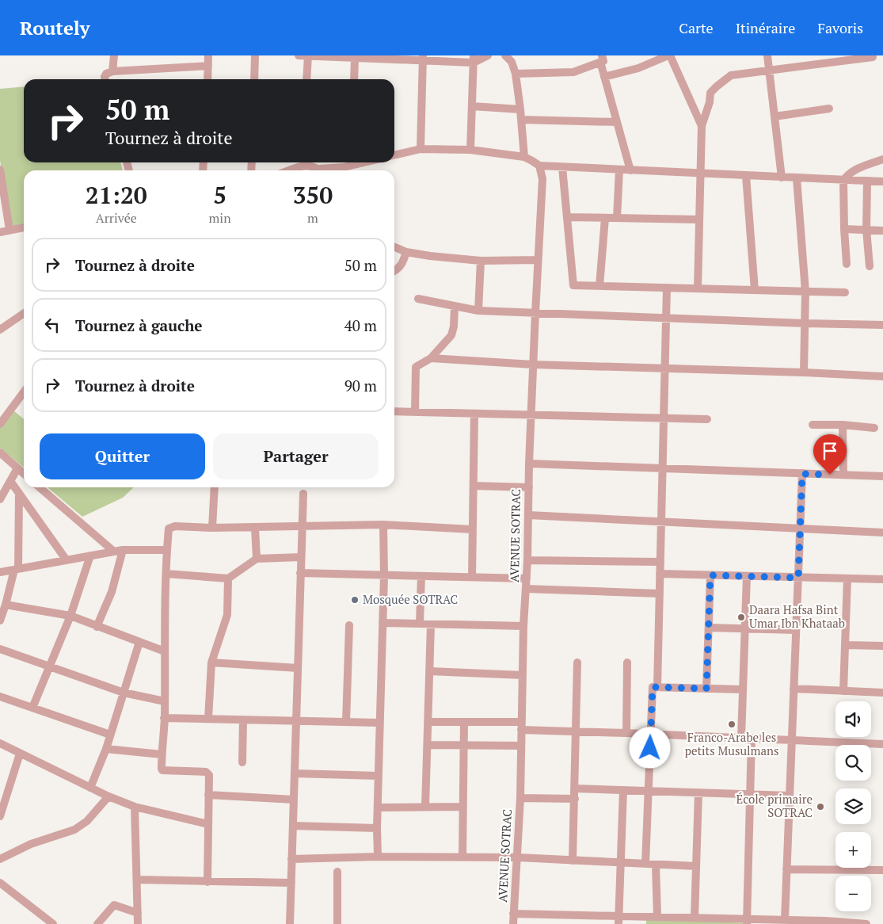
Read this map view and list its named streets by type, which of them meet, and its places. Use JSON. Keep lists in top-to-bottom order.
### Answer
{
  "streets": {
    "street": ["AVENUE SOTRAC"]
  },
  "places": [
    "Mosquée SOTRAC",
    "Daara Hafsa Bint Umar Ibn Khataab",
    "Franco-Arabe les petits Musulmans",
    "École primaire SOTRAC"
  ],
  "page": {
    "header": "Routely",
    "nav": ["Carte", "Itinéraire", "Favoris"],
    "turn": ["50 m", "Tournez à droite"],
    "eta": [
      "21:20",
      "Arrivée",
      "5",
      "min",
      "350",
      "m"
    ],
    "list": [
      {
        "name": "Tournez à droite",
        "value": "50 m"
      },
      {
        "name": "Tournez à gauche",
        "value": "40 m"
      },
      {
        "name": "Tournez à droite",
        "value": "90 m"
      }
    ],
    "buttons": ["Quitter", "Partager"],
    "map_buttons": ["+", "−"]
  }
}
